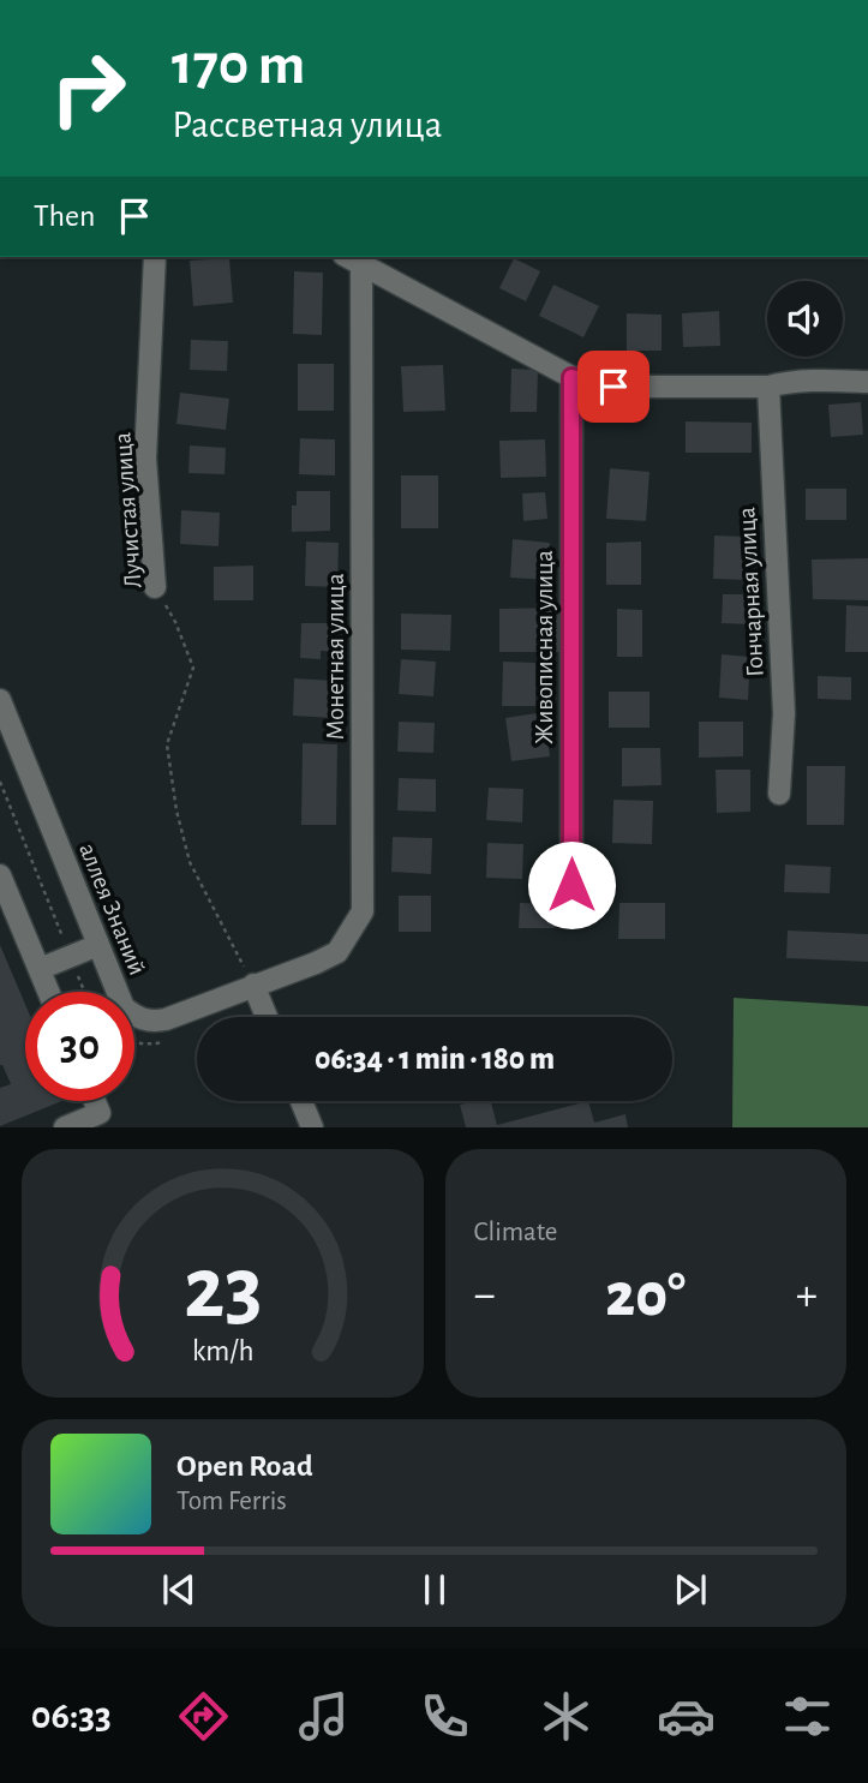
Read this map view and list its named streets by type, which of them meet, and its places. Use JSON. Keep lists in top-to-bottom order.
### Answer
{
  "streets": {
    "street": [
      "Лучистая улица",
      "Гончарная улица",
      "Живописная улица",
      "Монетная улица",
      "аллея Знаний"
    ]
  },
  "crossings": [
    ["Лучистая улица", "Монетная улица"],
    ["Лучистая улица", "аллея Знаний"],
    ["Монетная улица", "аллея Знаний"]
  ],
  "page": {
    "turn": ["170 m", "Рассветная улица"],
    "then": "Then",
    "limit": "30",
    "trip": "06:34 · 1 min · 180 m",
    "tile": "Climate",
    "heat": ["−", "20°", "+"],
    "song": ["Open Road", "Tom Ferris"],
    "tabs": "06:33",
    "gauge": ["23", "km/h"]
  }
}
